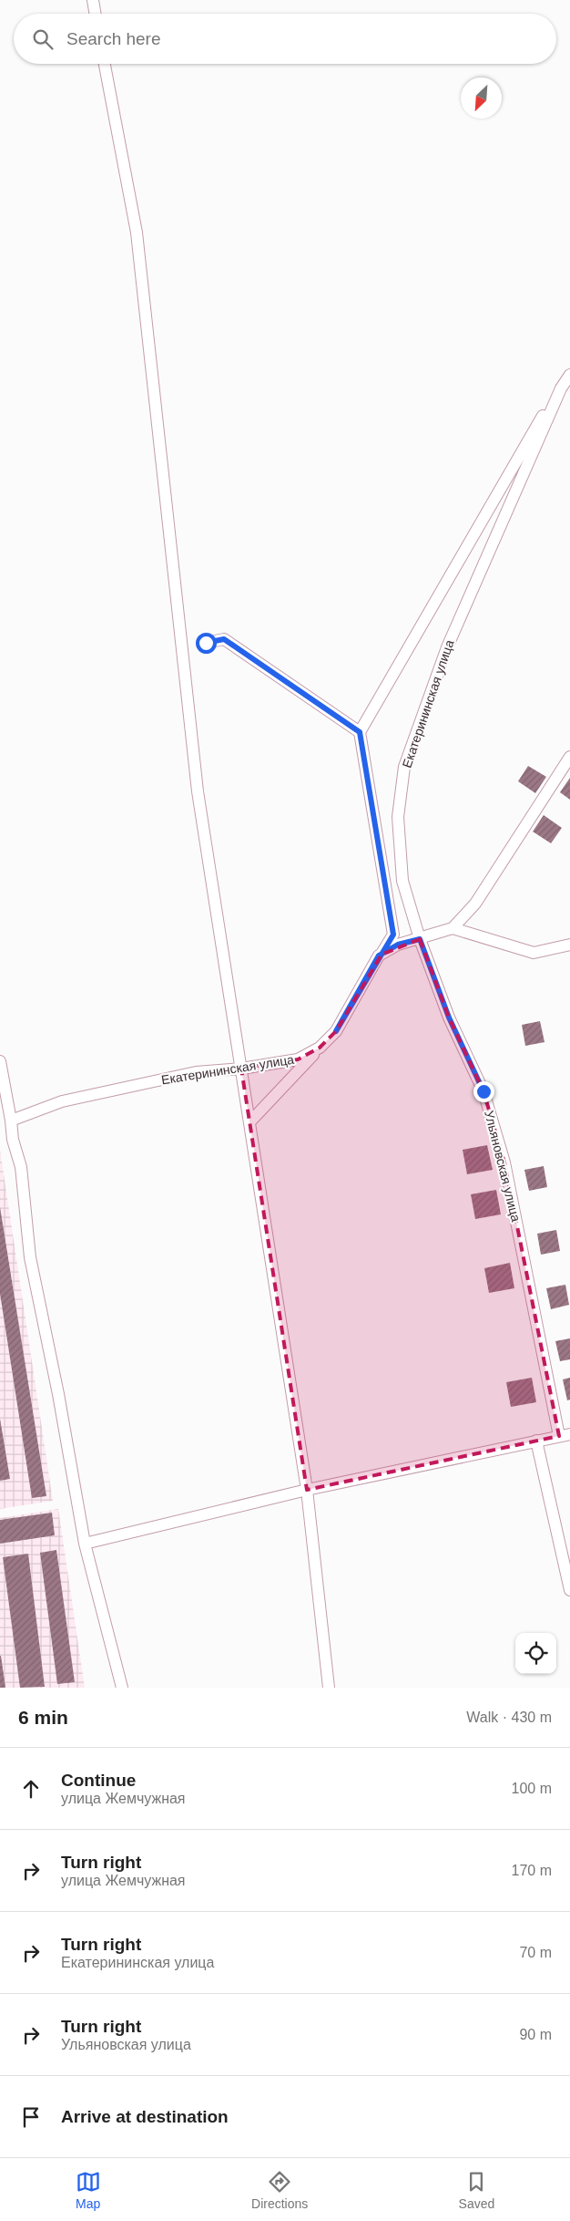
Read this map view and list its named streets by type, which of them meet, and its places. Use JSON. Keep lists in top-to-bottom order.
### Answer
{
  "streets": {
    "street": ["Екатерининская улица", "Ульяновская улица"]
  },
  "crossings": [
    ["Екатерининская улица", "Ульяновская улица"]
  ],
  "north": "bottom left",
  "page": {
    "search": "Search here",
    "heading": ["6 min", "Walk · 430 m"],
    "list": [
      ["Continue", "улица Жемчужная", "100 m"],
      ["Turn right", "улица Жемчужная", "170 m"],
      ["Turn right", "Екатерининская улица", "70 m"],
      ["Turn right", "Ульяновская улица", "90 m"],
      "Arrive at destination"
    ],
    "nav": ["Map", "Directions", "Saved"]
  }
}
